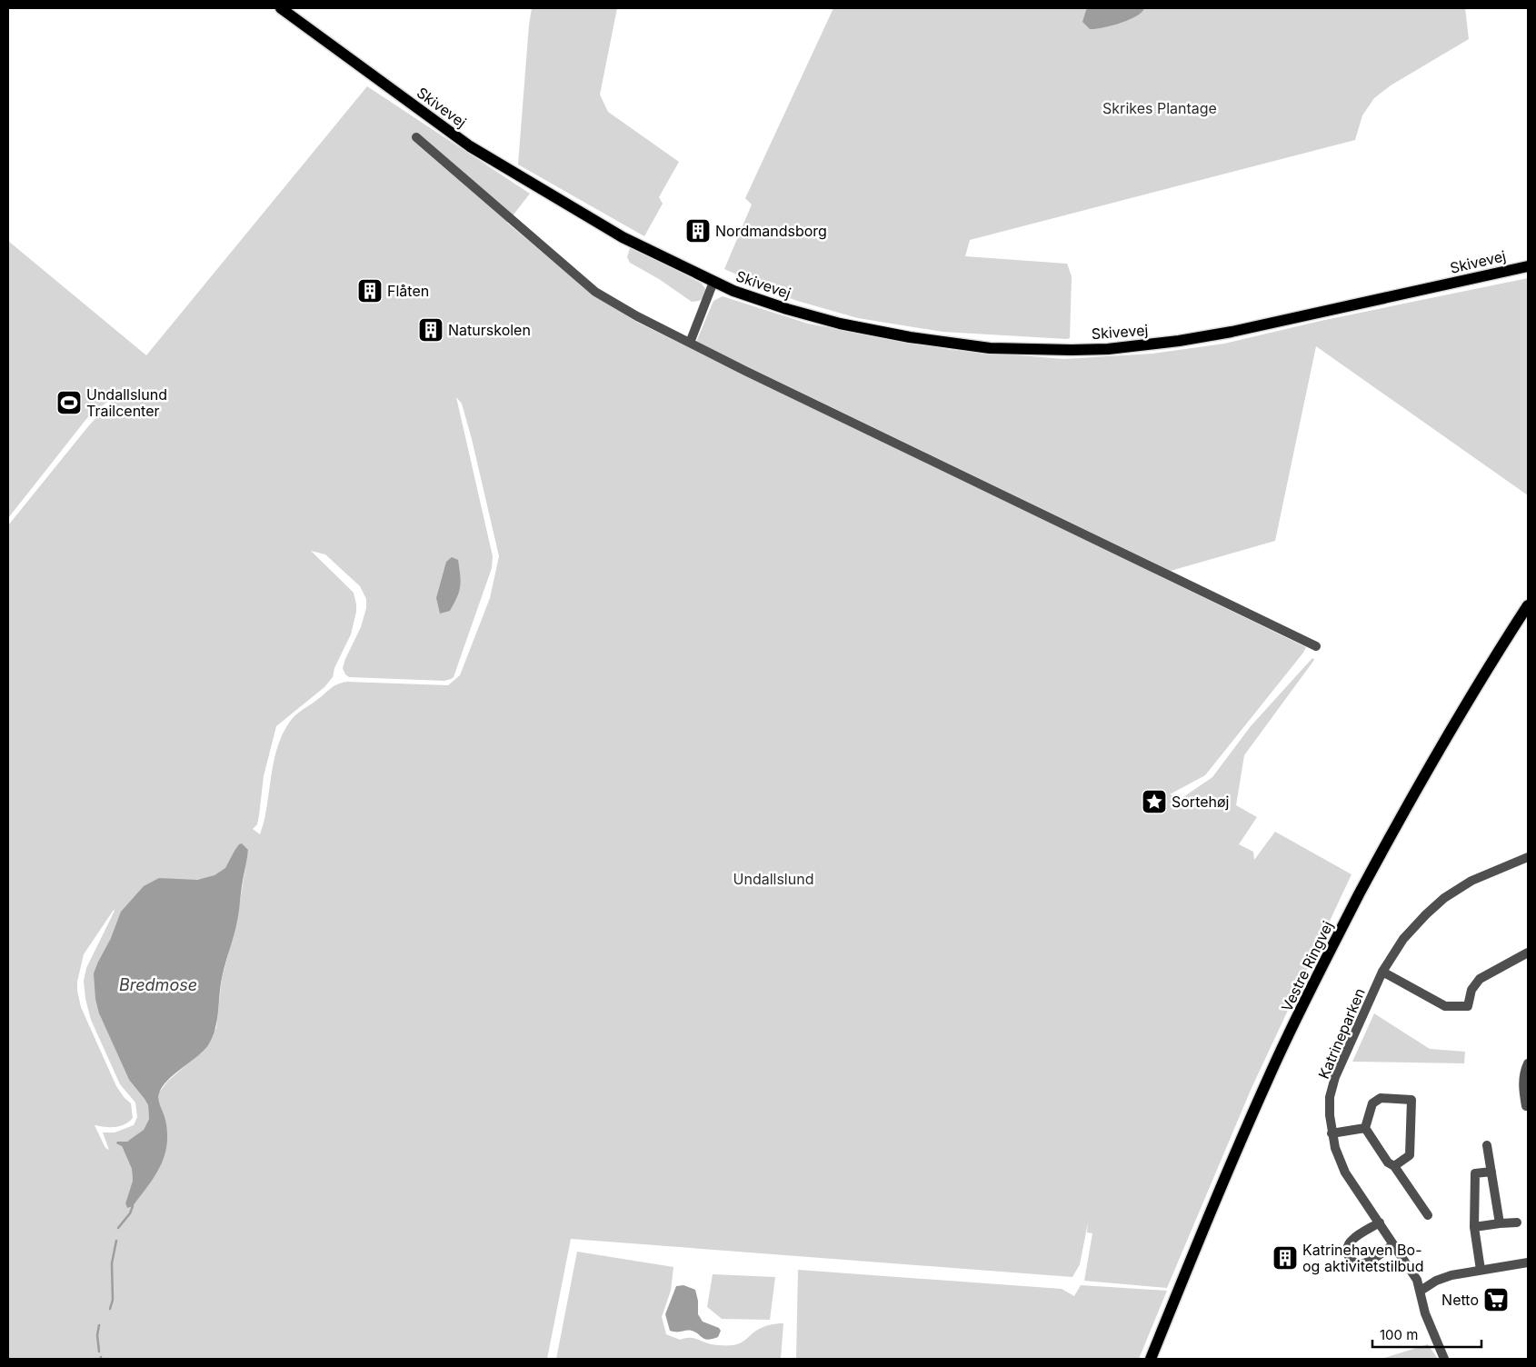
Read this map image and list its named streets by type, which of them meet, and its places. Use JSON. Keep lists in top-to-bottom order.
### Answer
{
  "streets": {
    "main road": ["Skivevej", "Vestre Ringvej"],
    "street": ["Katrineparken"]
  },
  "water": ["Bredmose"],
  "parks": ["Skrikes Plantage", "Undallslund"],
  "places": {
    "building": [
      "Nordmandsborg",
      "Flåten",
      "Naturskolen",
      "Katrinehaven Bo- og aktivitetstilbud"
    ],
    "sports": ["Undallslund Trailcenter"],
    "place": ["Sortehøj"],
    "supermarket": ["Netto"]
  },
  "scale_bar": "100 m"
}
